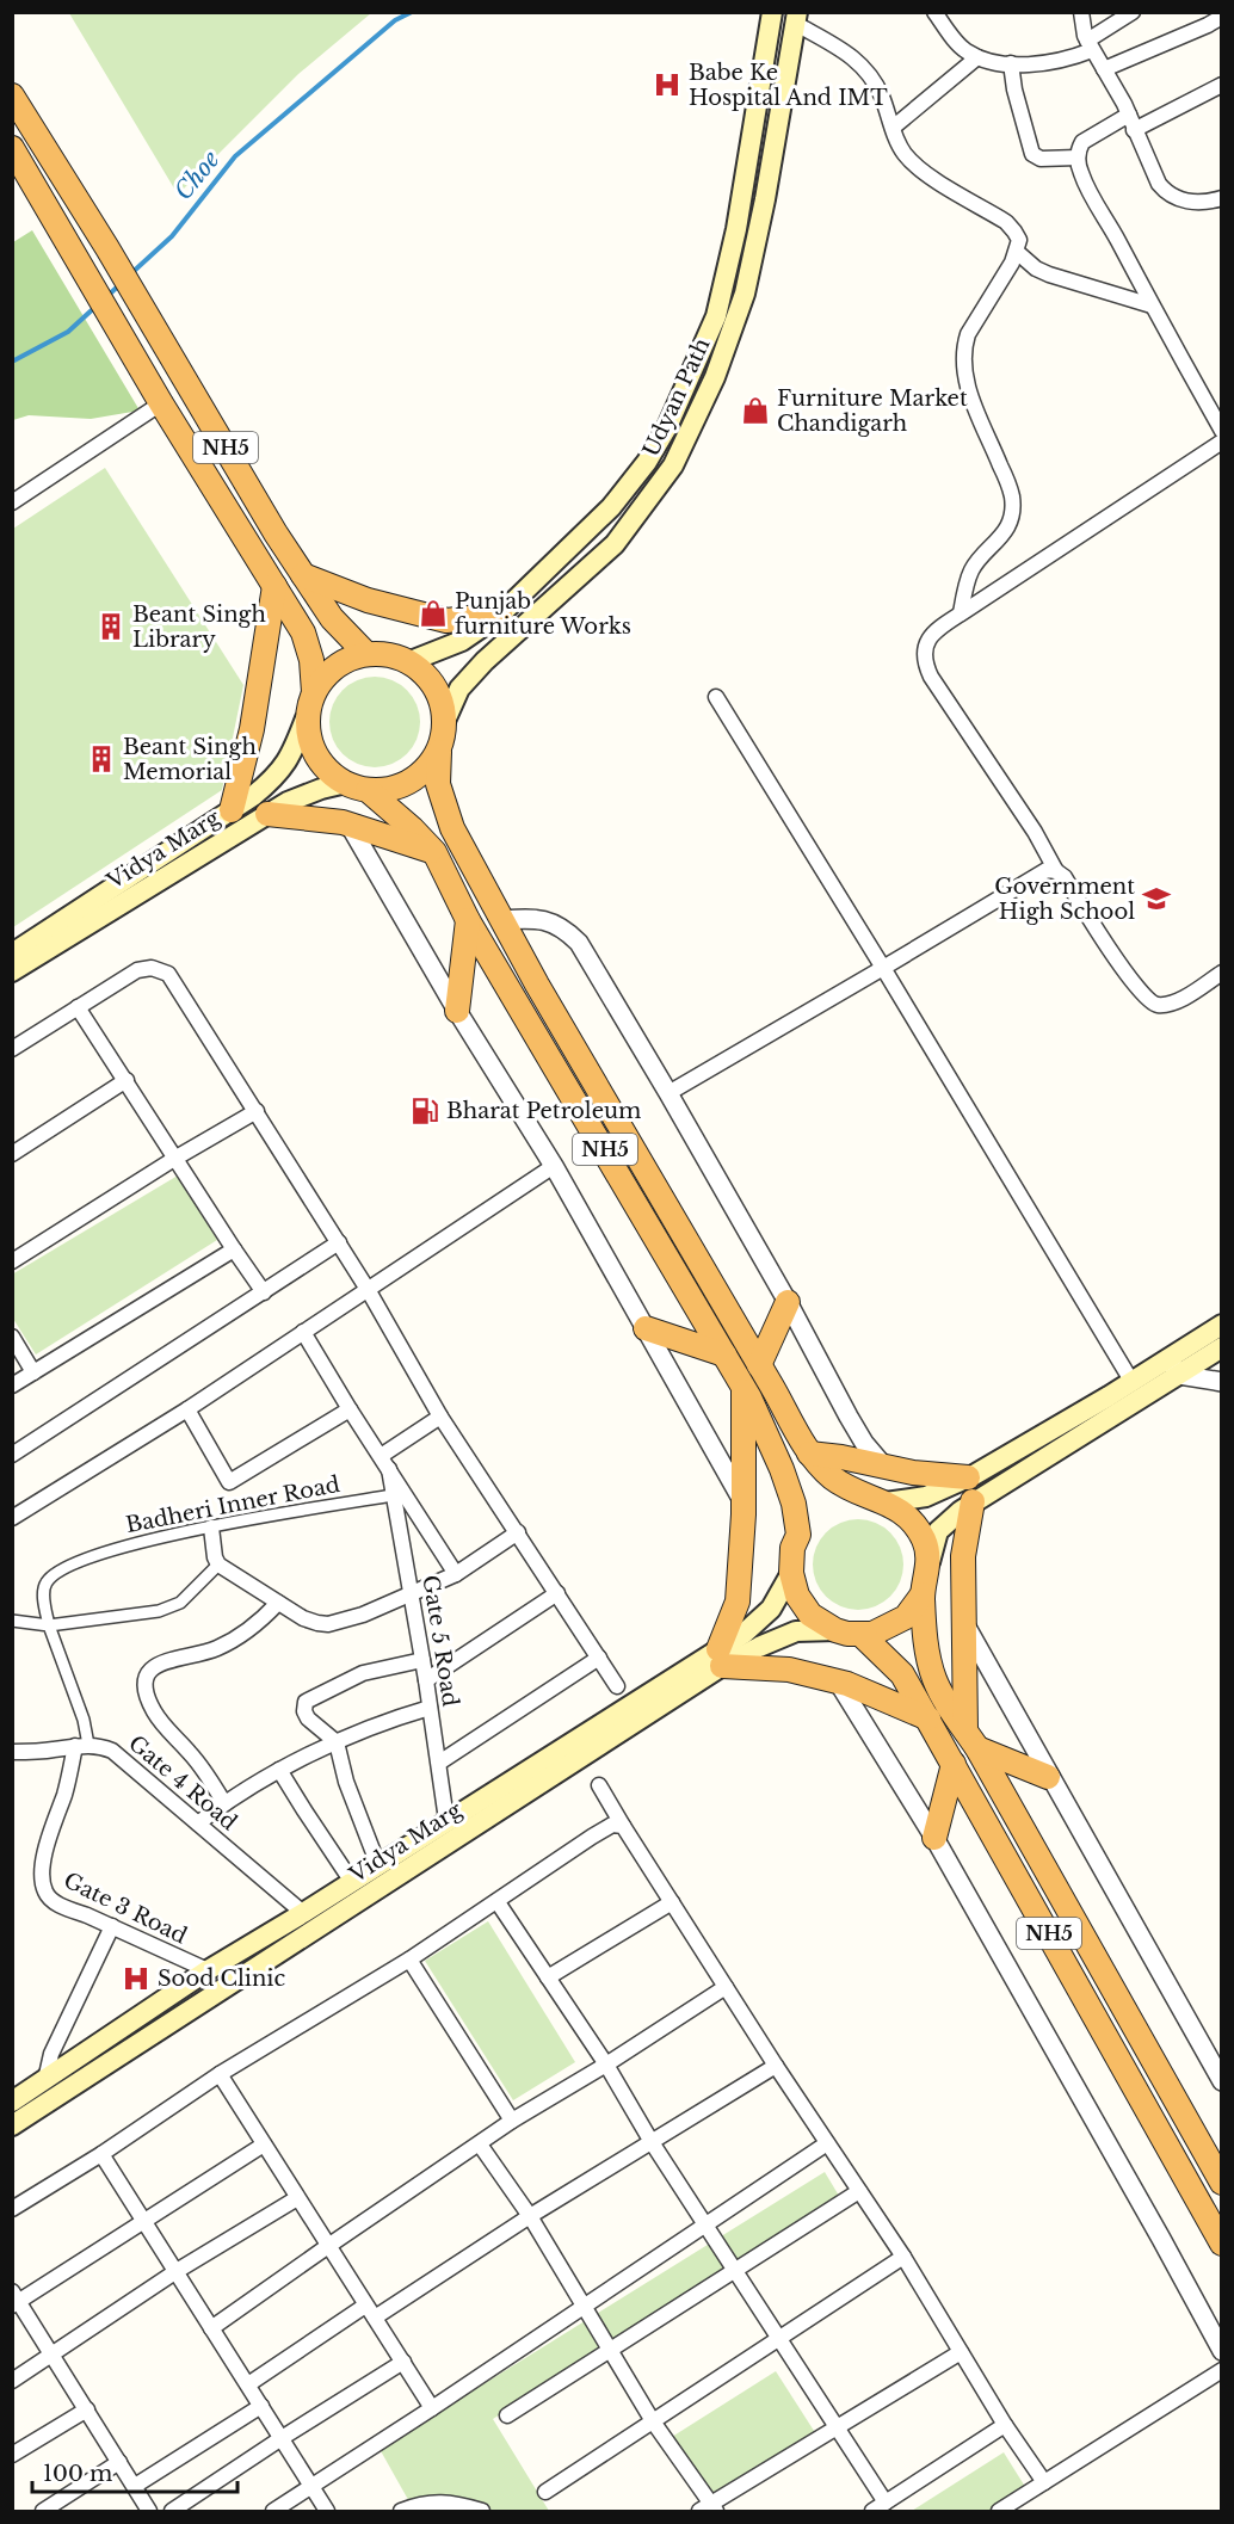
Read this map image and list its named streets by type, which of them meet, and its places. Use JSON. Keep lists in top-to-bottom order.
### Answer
{
  "streets": {
    "highway": ["NH5"],
    "main road": ["Udyan Path", "Vidya Marg"],
    "street": [
      "Badheri Inner Road",
      "Gate 5 Road",
      "Gate 4 Road",
      "Gate 3 Road"
    ]
  },
  "crossings": [
    ["Udyan Path", "NH5"],
    ["Udyan Path", "Vidya Marg"],
    ["NH5", "Vidya Marg"],
    ["Vidya Marg", "Gate 5 Road"],
    ["Vidya Marg", "Gate 4 Road"],
    ["Vidya Marg", "Gate 3 Road"],
    ["Badheri Inner Road", "Gate 5 Road"],
    ["Gate 4 Road", "Gate 3 Road"]
  ],
  "water": ["Choe"],
  "places": {
    "hospital": ["Babe Ke Hospital And IMT", "Sood Clinic"],
    "shop": ["Furniture Market Chandigarh", "Punjab furniture Works"],
    "building": ["Beant Singh Library", "Beant Singh Memorial"],
    "school or university": ["Government High School"],
    "fuel station": ["Bharat Petroleum"]
  },
  "scale_bar": "100 m"
}
